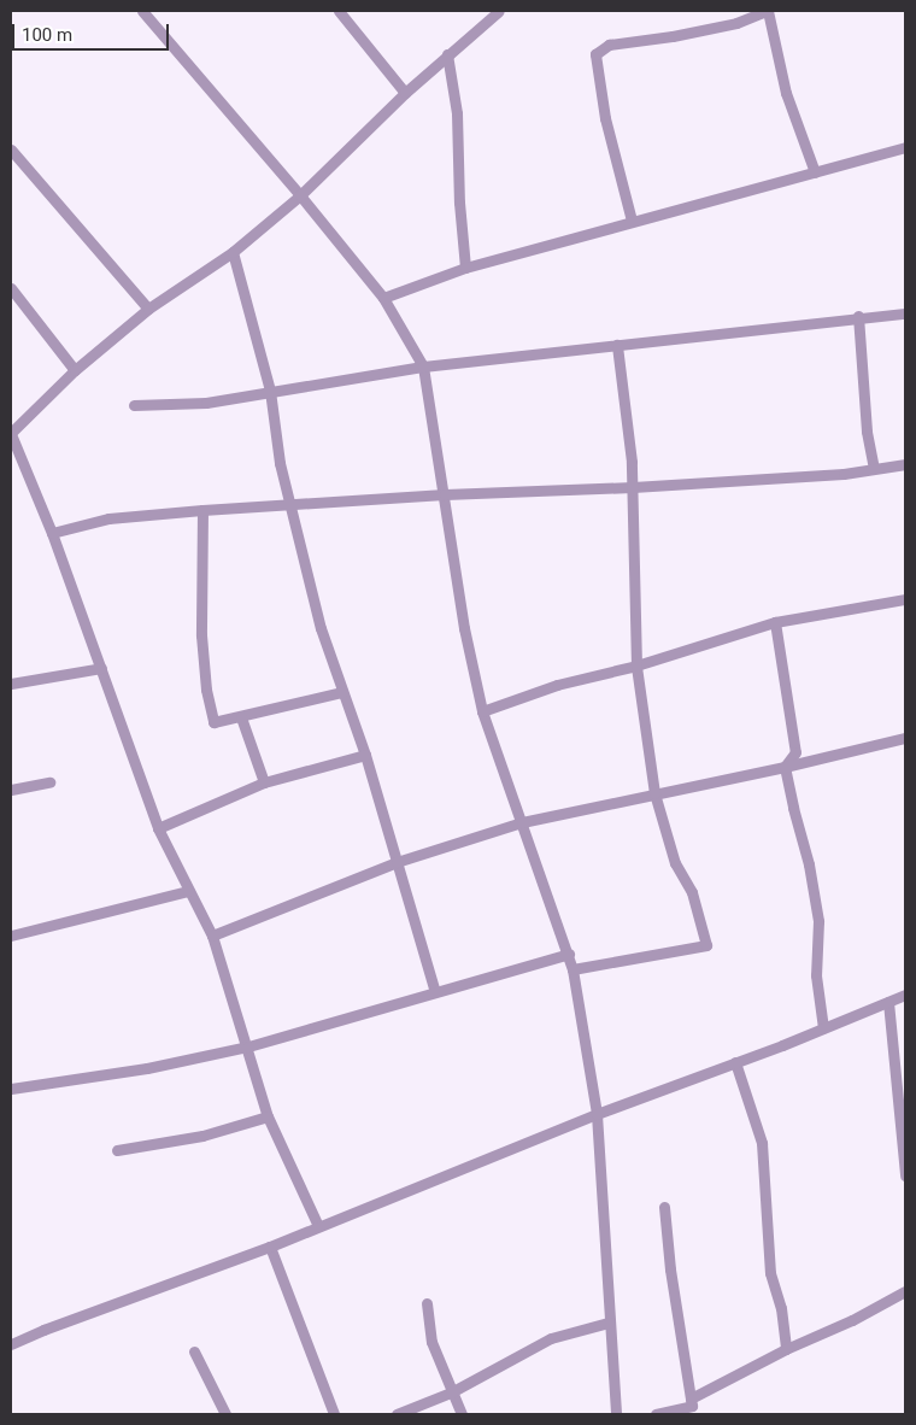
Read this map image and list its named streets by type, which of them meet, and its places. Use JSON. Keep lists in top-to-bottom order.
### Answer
{
  "scale_bar": "100 m"
}
